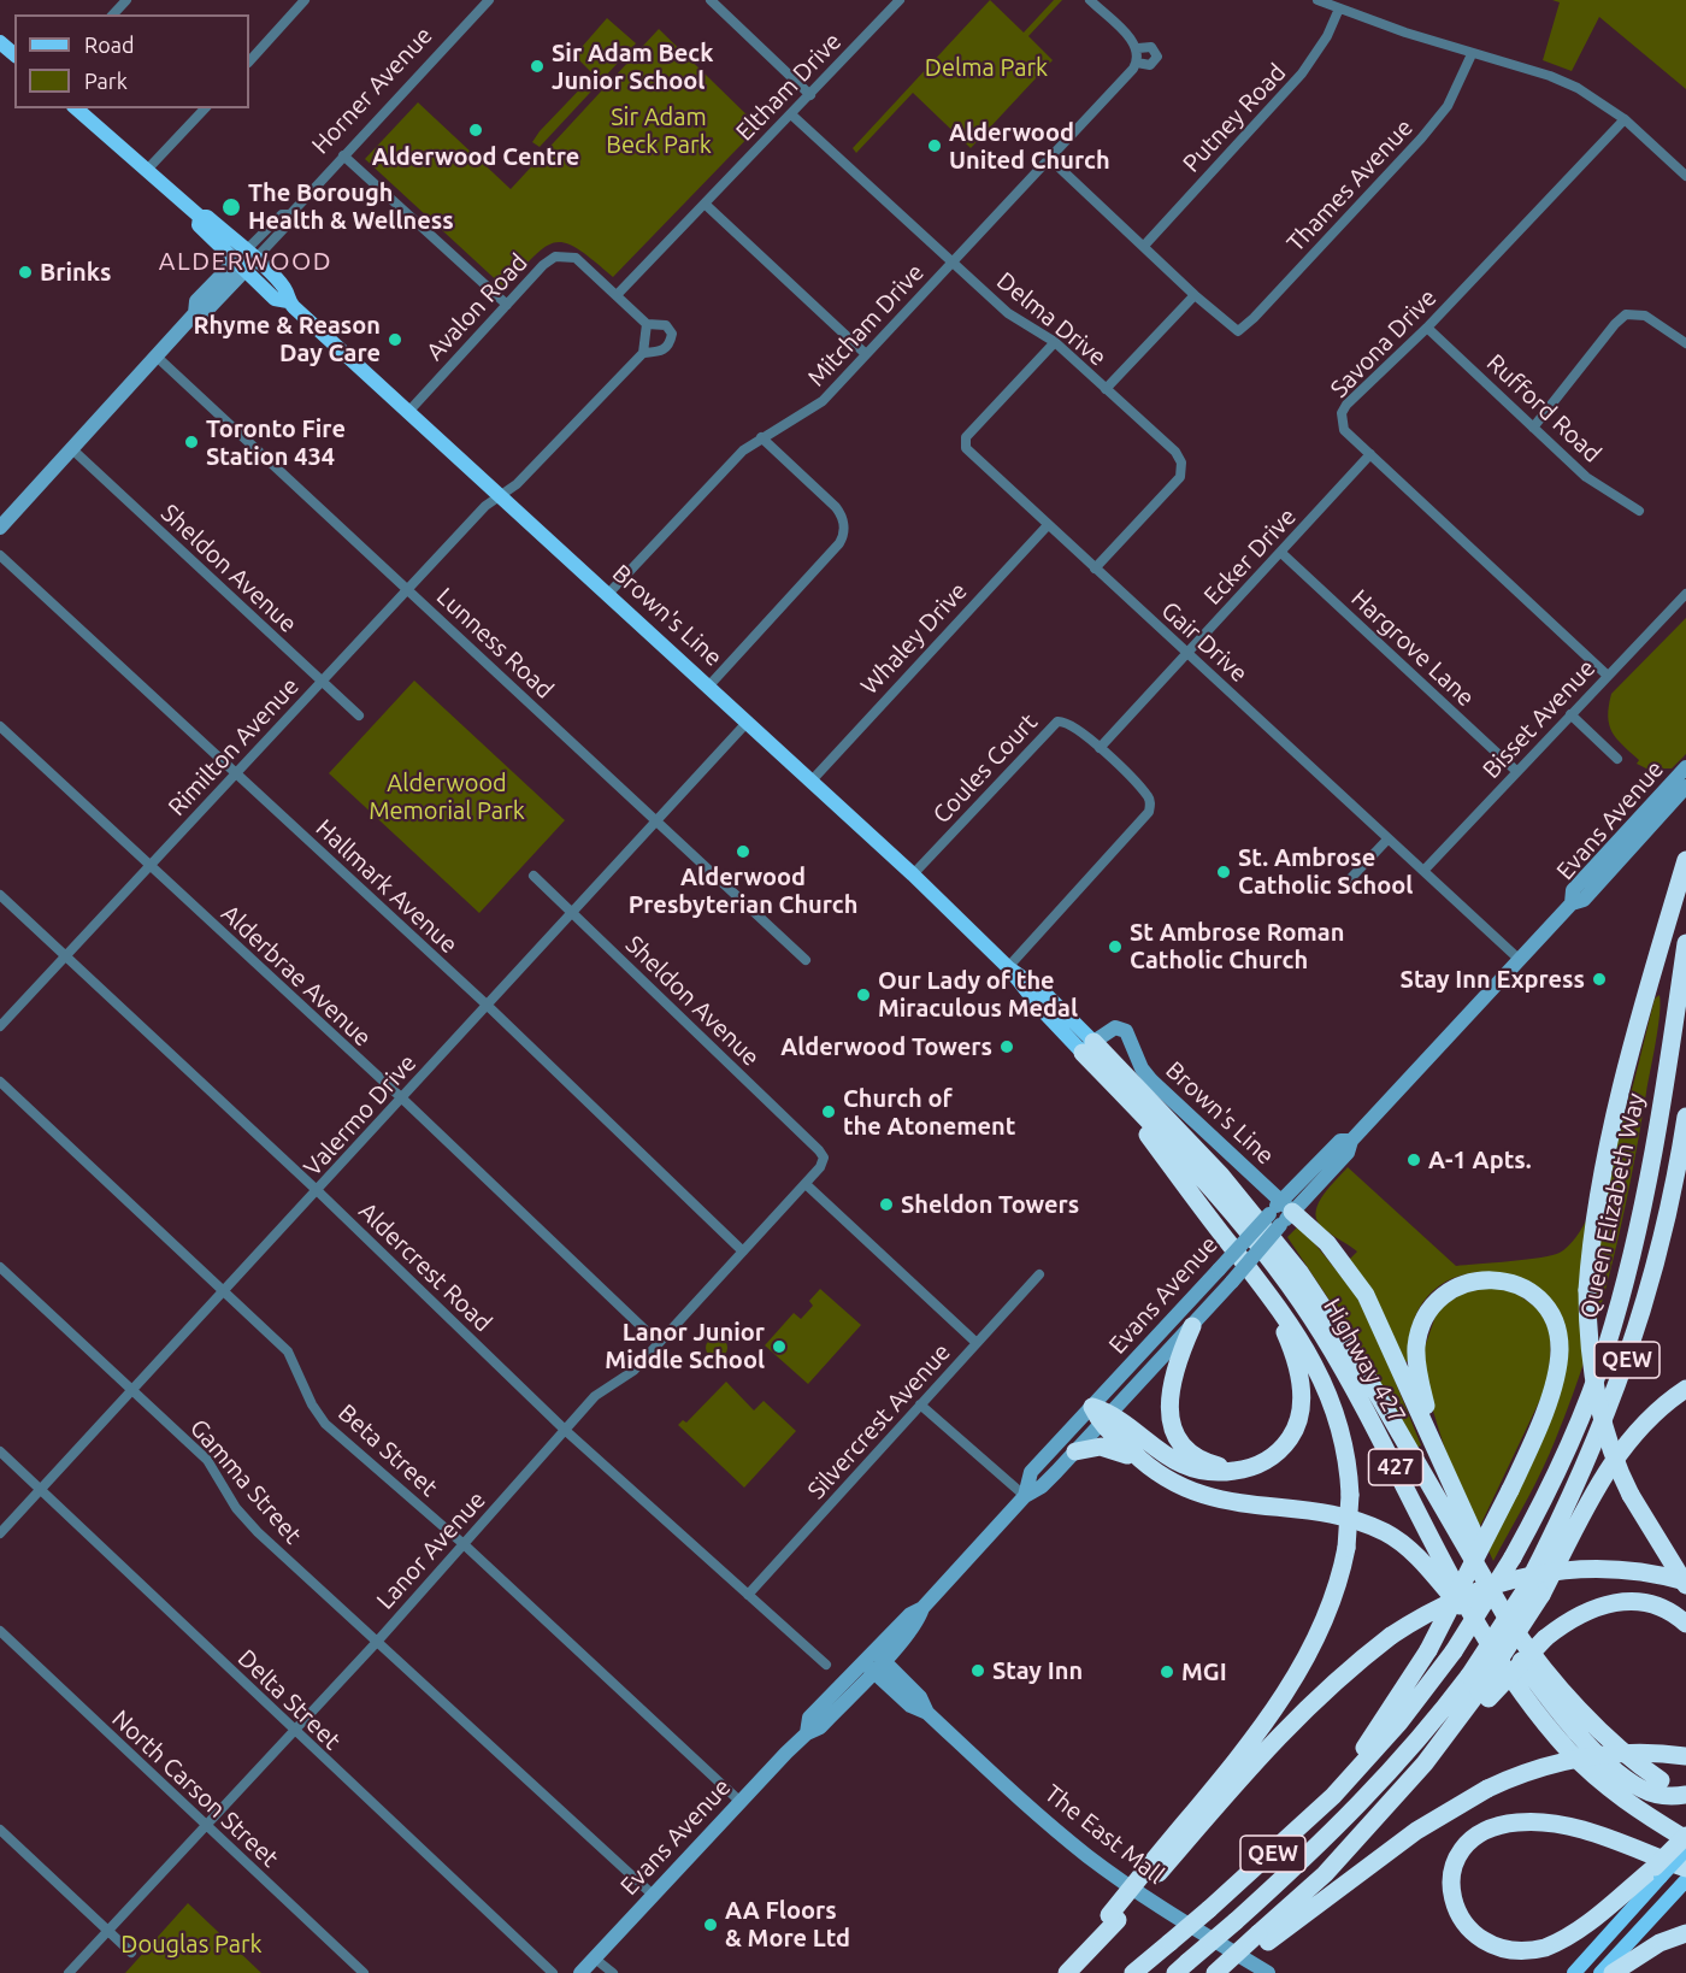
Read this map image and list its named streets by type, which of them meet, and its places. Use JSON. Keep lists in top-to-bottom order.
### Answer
{
  "streets": {
    "highway": [
      "Queen Elizabeth Way",
      "QEW",
      "Highway 427",
      "427"
    ],
    "main road": [
      "Horner Avenue",
      "Brown's Line",
      "Evans Avenue",
      "The East Mall"
    ],
    "street": [
      "Eltham Drive",
      "Putney Road",
      "Thames Avenue",
      "Avalon Road",
      "Delma Drive",
      "Mitcham Drive",
      "Savona Drive",
      "Rufford Road",
      "Ecker Drive",
      "Sheldon Avenue",
      "Whaley Drive",
      "Gair Drive",
      "Lunness Road",
      "Hargrove Lane",
      "Bisset Avenue",
      "Rimilton Avenue",
      "Coules Court",
      "Hallmark Avenue",
      "Alderbrae Avenue",
      "Valermo Drive",
      "Aldercrest Road",
      "Silvercrest Avenue",
      "Beta Street",
      "Gamma Street",
      "Lanor Avenue",
      "Delta Street",
      "North Carson Street"
    ]
  },
  "crossings": [
    ["Eltham Drive", "Avalon Road"],
    ["Eltham Drive", "Delma Drive"],
    ["Horner Avenue", "Sheldon Avenue"],
    ["Horner Avenue", "Brown's Line"],
    ["Horner Avenue", "Lunness Road"],
    ["Avalon Road", "Brown's Line"],
    ["Delma Drive", "Mitcham Drive"],
    ["Delma Drive", "Gair Drive"],
    ["Mitcham Drive", "Brown's Line"],
    ["Savona Drive", "Rufford Road"],
    ["Savona Drive", "Ecker Drive"],
    ["Savona Drive", "Bisset Avenue"],
    ["Ecker Drive", "Gair Drive"],
    ["Ecker Drive", "Hargrove Lane"],
    ["Ecker Drive", "Coules Court"],
    ["Sheldon Avenue", "Rimilton Avenue"],
    ["Sheldon Avenue", "Valermo Drive"],
    ["Sheldon Avenue", "Lanor Avenue"],
    ["Brown's Line", "Whaley Drive"],
    ["Brown's Line", "Rimilton Avenue"],
    ["Brown's Line", "Coules Court"],
    ["Brown's Line", "Evans Avenue"],
    ["Brown's Line", "Valermo Drive"],
    ["Brown's Line", "Highway 427"],
    ["Whaley Drive", "Gair Drive"],
    ["Gair Drive", "Bisset Avenue"],
    ["Gair Drive", "Evans Avenue"],
    ["Lunness Road", "Rimilton Avenue"],
    ["Lunness Road", "Valermo Drive"],
    ["Hargrove Lane", "Bisset Avenue"],
    ["Rimilton Avenue", "Hallmark Avenue"],
    ["Rimilton Avenue", "Alderbrae Avenue"],
    ["Rimilton Avenue", "Aldercrest Road"],
    ["Evans Avenue", "Beta Street"],
    ["Evans Avenue", "Gamma Street"],
    ["Evans Avenue", "The East Mall"],
    ["Hallmark Avenue", "Valermo Drive"],
    ["Hallmark Avenue", "Lanor Avenue"],
    ["Alderbrae Avenue", "Valermo Drive"],
    ["Alderbrae Avenue", "Lanor Avenue"],
    ["Valermo Drive", "Aldercrest Road"],
    ["Valermo Drive", "Beta Street"],
    ["Valermo Drive", "Gamma Street"],
    ["Valermo Drive", "Delta Street"],
    ["Aldercrest Road", "Silvercrest Avenue"],
    ["Aldercrest Road", "Lanor Avenue"],
    ["Beta Street", "Lanor Avenue"],
    ["Gamma Street", "Lanor Avenue"],
    ["Lanor Avenue", "Delta Street"],
    ["Lanor Avenue", "North Carson Street"]
  ],
  "districts": ["ALDERWOOD"],
  "parks": [
    "Delma Park",
    "Sir Adam Beck Park",
    "Alderwood Memorial Park",
    "Douglas Park"
  ],
  "places": [
    "Sir Adam Beck Junior School",
    "Alderwood Centre",
    "Alderwood United Church",
    "The Borough Health & Wellness",
    "Brinks",
    "Rhyme & Reason Day Care",
    "Toronto Fire Station 434",
    "Alderwood Presbyterian Church",
    "St. Ambrose Catholic School",
    "St Ambrose Roman Catholic Church",
    "Stay Inn Express",
    "Our Lady of the Miraculous Medal",
    "Alderwood Towers",
    "Church of the Atonement",
    "A-1 Apts.",
    "Sheldon Towers",
    "Lanor Junior Middle School",
    "Stay Inn",
    "MGI",
    "AA Floors & More Ltd"
  ],
  "legend": ["Road", "Park"]
}
